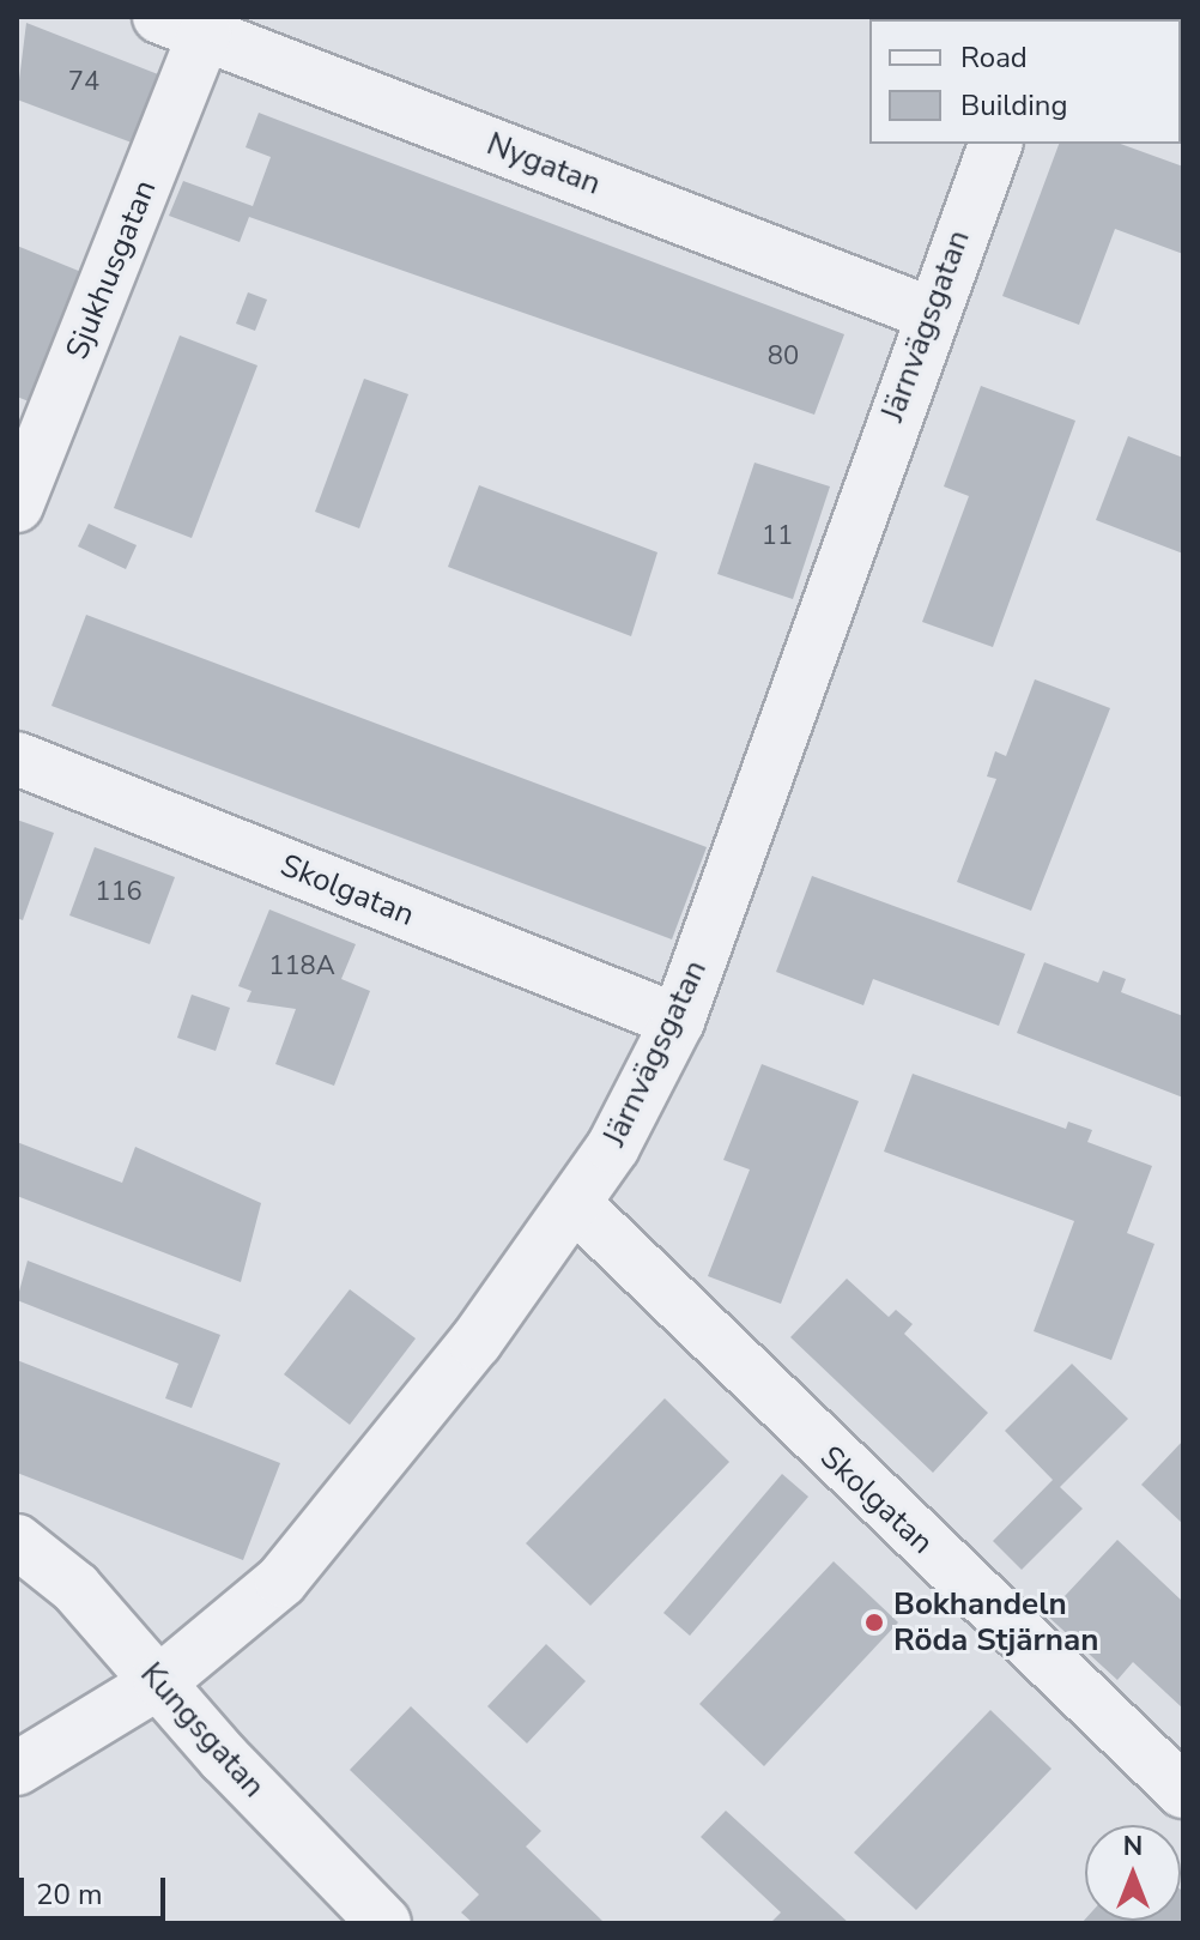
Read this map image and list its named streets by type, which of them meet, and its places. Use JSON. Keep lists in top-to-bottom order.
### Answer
{
  "streets": {
    "street": [
      "Nygatan",
      "Sjukhusgatan",
      "Järnvägsgatan",
      "Skolgatan",
      "Kungsgatan"
    ]
  },
  "crossings": [
    ["Nygatan", "Sjukhusgatan"],
    ["Nygatan", "Järnvägsgatan"],
    ["Järnvägsgatan", "Skolgatan"],
    ["Järnvägsgatan", "Kungsgatan"]
  ],
  "places": ["Bokhandeln Röda Stjärnan"],
  "house_numbers": [
    "74",
    "80",
    "11",
    "116",
    "118A"
  ],
  "legend": ["Road", "Building"],
  "scale_bar": "20 m",
  "north": "top"
}
